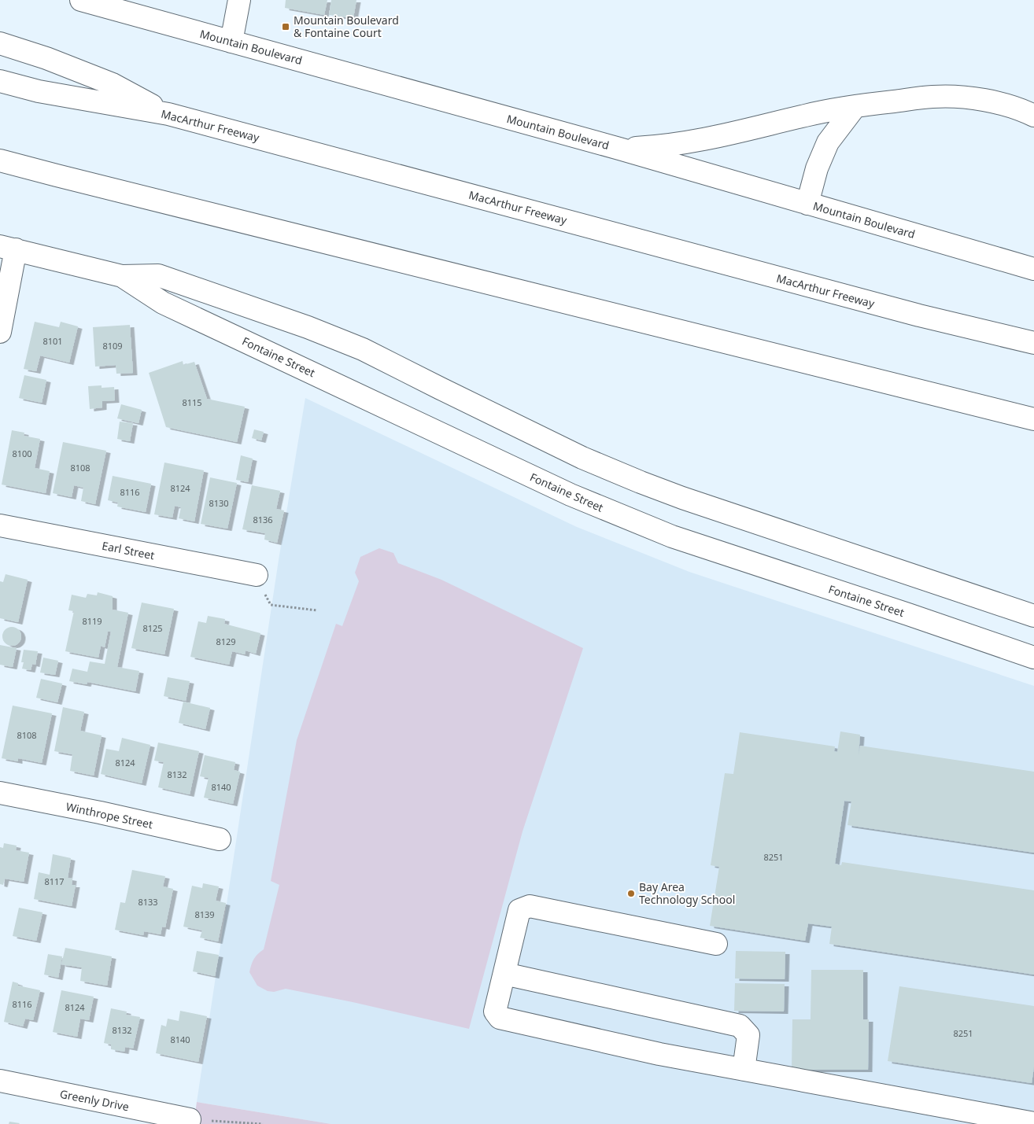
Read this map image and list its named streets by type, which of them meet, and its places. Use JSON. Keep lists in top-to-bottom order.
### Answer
{
  "streets": {
    "main road": [
      "Mountain Boulevard",
      "MacArthur Freeway",
      "Fontaine Street",
      "Earl Street",
      "Winthrope Street",
      "Greenly Drive"
    ]
  },
  "places": {
    "transit": ["Mountain Boulevard & Fontaine Court"],
    "other": ["Bay Area Technology School"]
  },
  "house_numbers": [
    "8101",
    "8109",
    "8115",
    "8100",
    "8108",
    "8124",
    "8116",
    "8130",
    "8136",
    "8119",
    "8125",
    "8129",
    "8108",
    "8124",
    "8132",
    "8140",
    "8251",
    "8117",
    "8133",
    "8139",
    "8116",
    "8124",
    "8132",
    "8251",
    "8140"
  ]
}
